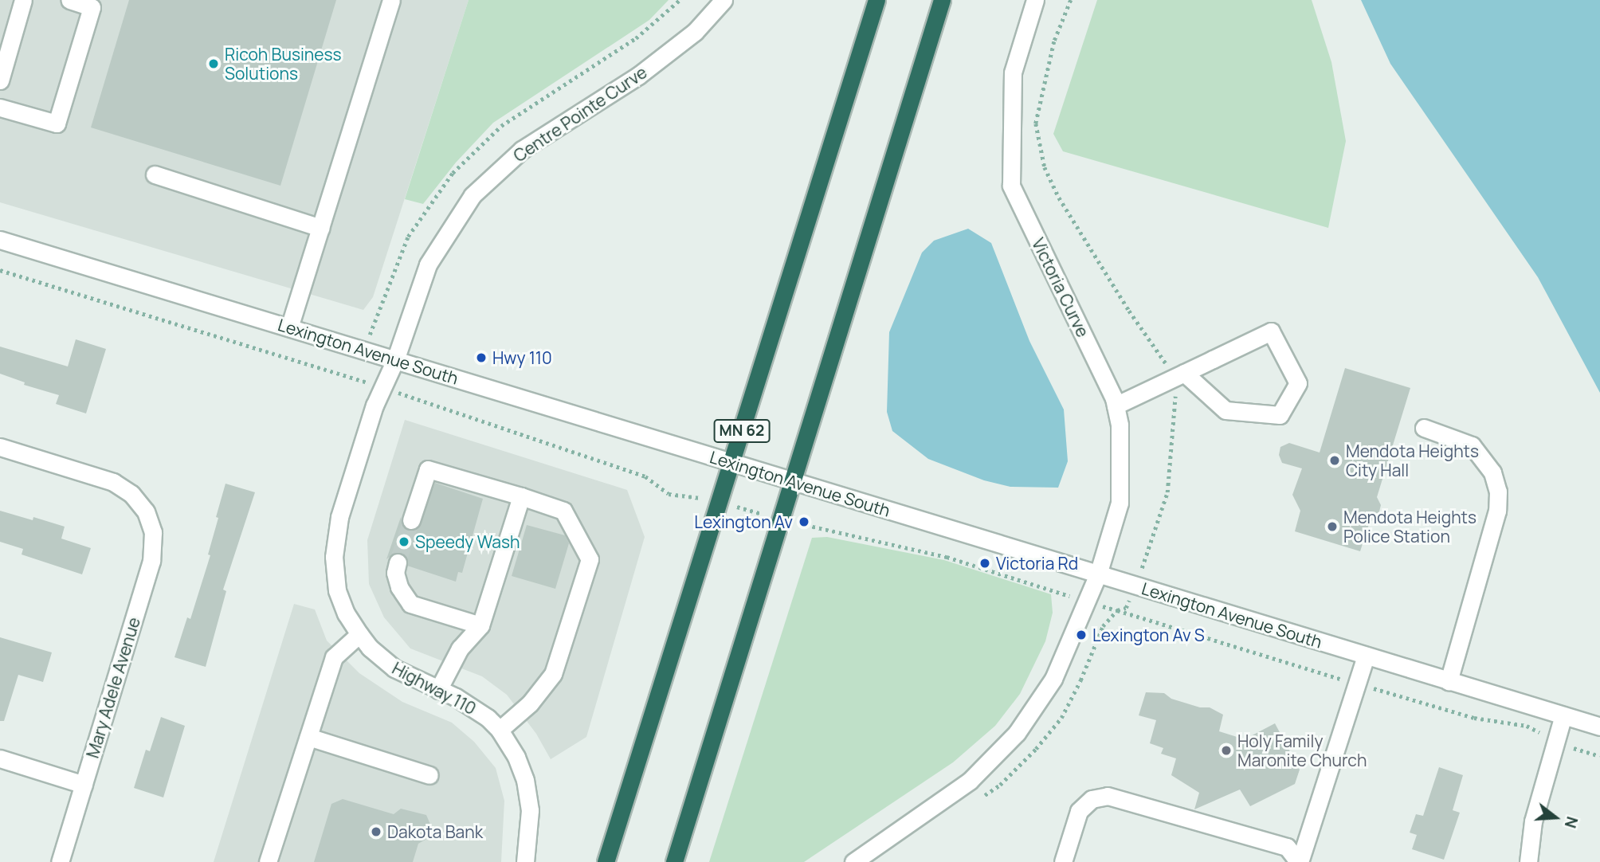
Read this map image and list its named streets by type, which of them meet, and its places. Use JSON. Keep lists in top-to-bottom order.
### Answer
{
  "streets": {
    "highway": ["MN 62"],
    "street": [
      "Centre Pointe Curve",
      "Victoria Curve",
      "Lexington Avenue South",
      "Mary Adele Avenue",
      "Highway 110"
    ]
  },
  "crossings": [
    ["Centre Pointe Curve", "Lexington Avenue South"],
    ["Centre Pointe Curve", "Highway 110"],
    ["Victoria Curve", "Lexington Avenue South"],
    ["Lexington Avenue South", "MN 62"],
    ["Lexington Avenue South", "Highway 110"]
  ],
  "places": [
    "Ricoh Business Solutions",
    "Hwy 110",
    "Mendota Heights City Hall",
    "Lexington Av",
    "Mendota Heights Police Station",
    "Speedy Wash",
    "Victoria Rd",
    "Lexington Av S",
    "Holy Family Maronite Church",
    "Dakota Bank"
  ],
  "north": "right"
}
